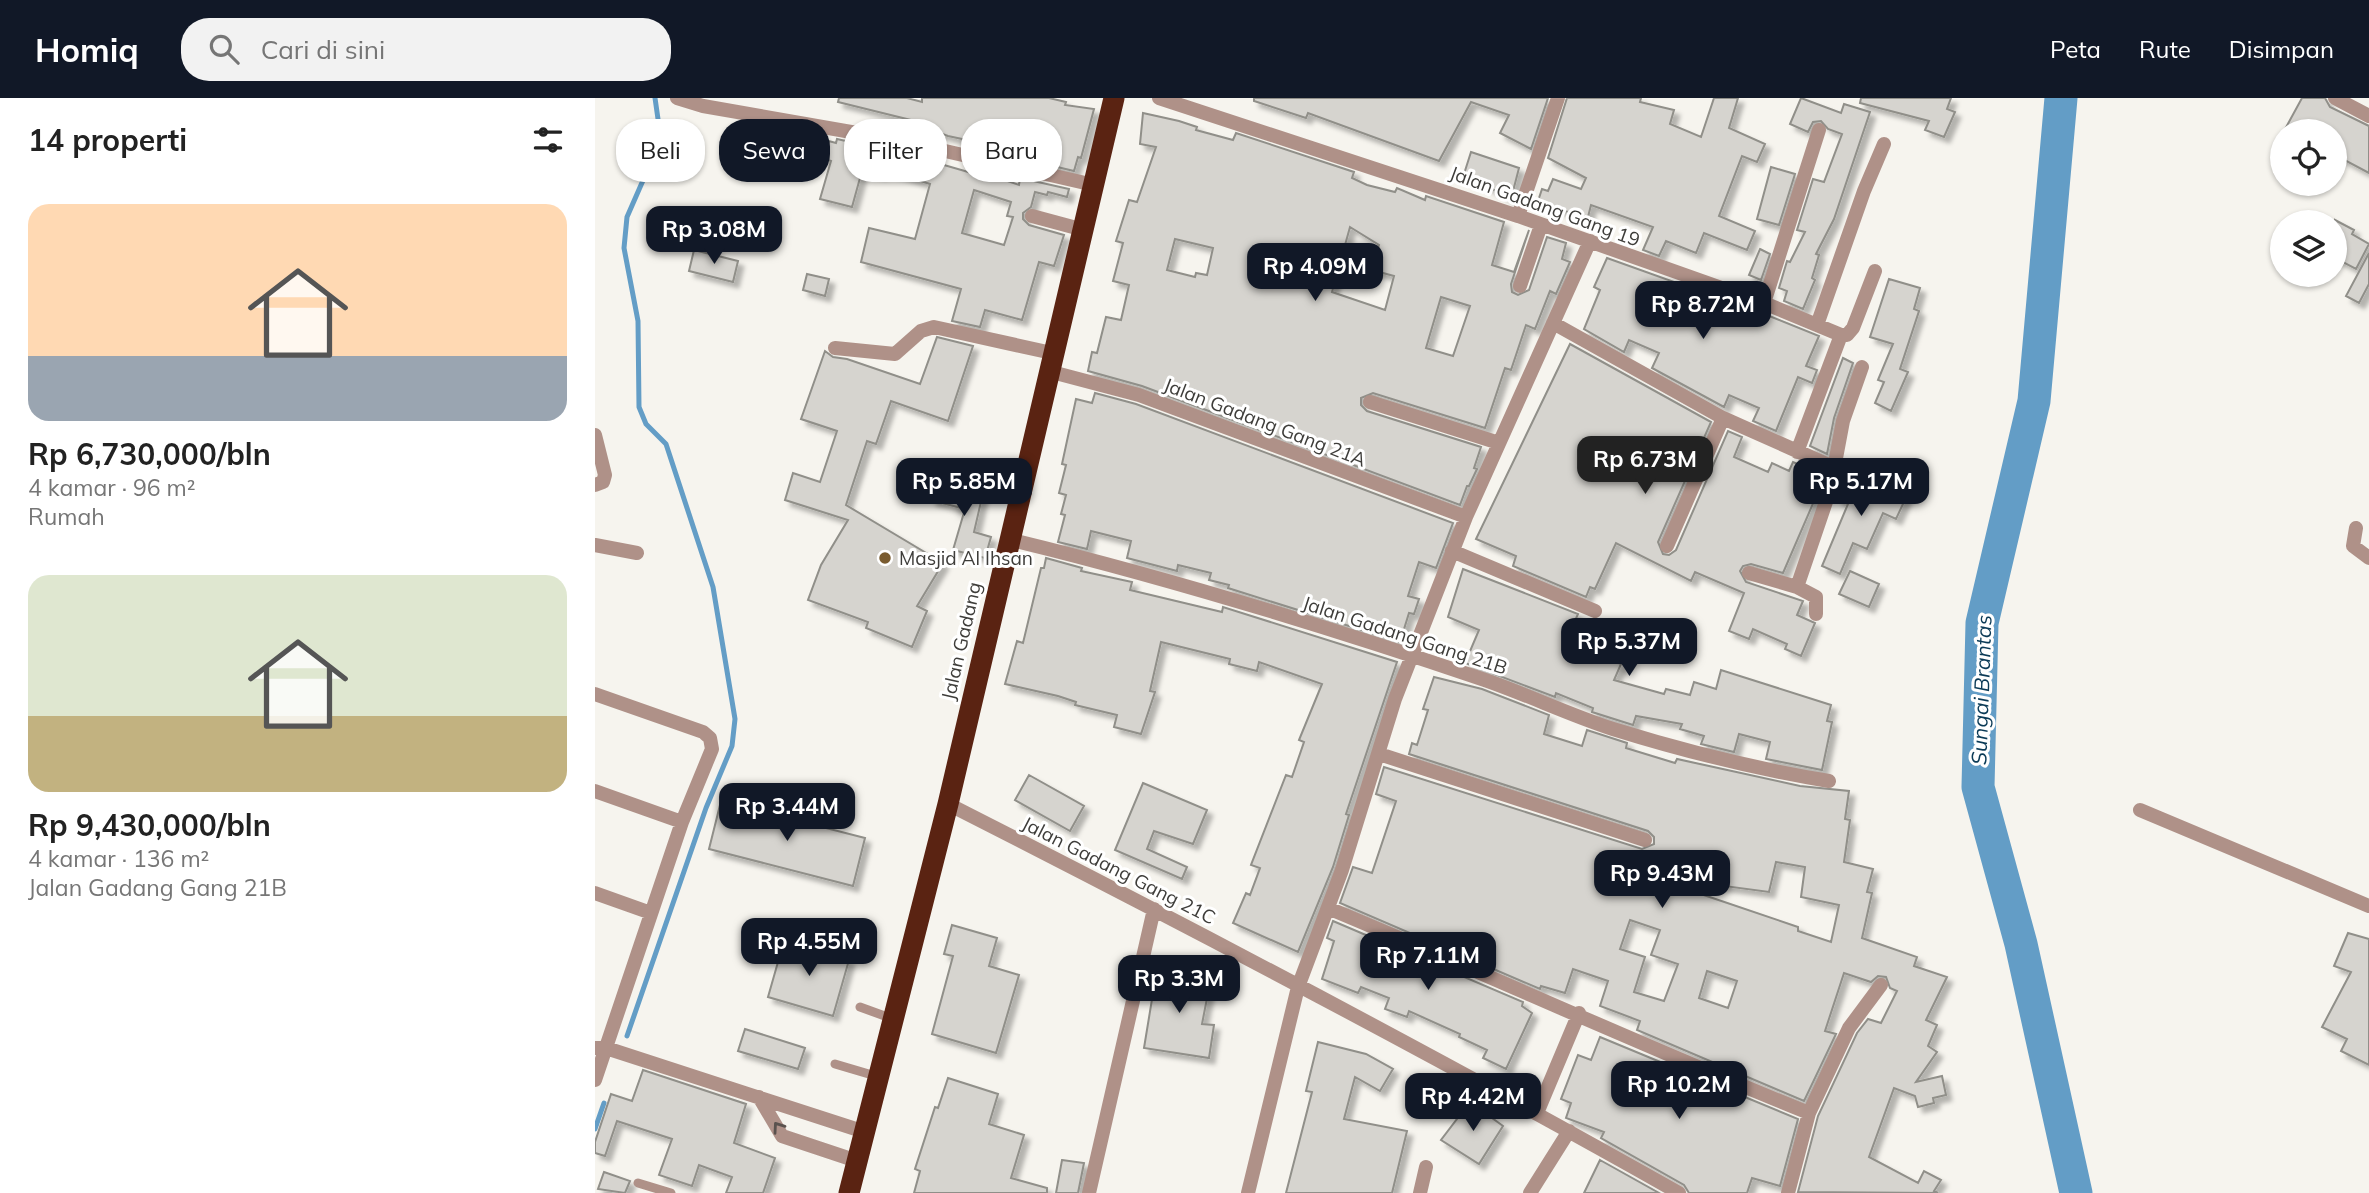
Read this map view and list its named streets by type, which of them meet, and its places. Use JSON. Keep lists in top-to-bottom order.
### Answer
{
  "streets": {
    "highway": ["Jalan Gadang"],
    "street": [
      "Jalan Gadang Gang 19",
      "Jalan Gadang Gang 21A",
      "Jalan Gadang Gang 21B",
      "Jalan Gadang Gang 21C"
    ]
  },
  "crossings": [
    ["Jalan Gadang Gang 21A", "Jalan Gadang"],
    ["Jalan Gadang Gang 21B", "Jalan Gadang"],
    ["Jalan Gadang", "Jalan Gadang Gang 21C"]
  ],
  "water": ["Sungai Brantas"],
  "places": ["Masjid Al Ihsan"],
  "page": {
    "header": "Homiq",
    "search": "Cari di sini",
    "nav": ["Peta", "Rute", "Disimpan"],
    "heading": "14 properti",
    "chip": [
      "Beli",
      "Sewa",
      "Filter",
      "Baru"
    ],
    "list": [
      {
        "name": "Rp 6,730,000/bln",
        "note": "4 kamar · 96 m² · Rumah"
      },
      {
        "name": "Rp 9,430,000/bln",
        "note": "4 kamar · 136 m² · Jalan Gadang Gang 21B"
      }
    ],
    "price": [
      "Rp 3.08M",
      "Rp 4.09M",
      "Rp 8.72M",
      "Rp 6.73M",
      "Rp 5.85M",
      "Rp 5.17M",
      "Rp 5.37M",
      "Rp 3.44M",
      "Rp 9.43M",
      "Rp 4.55M",
      "Rp 7.11M",
      "Rp 3.3M",
      "Rp 10.2M",
      "Rp 4.42M"
    ]
  }
}
